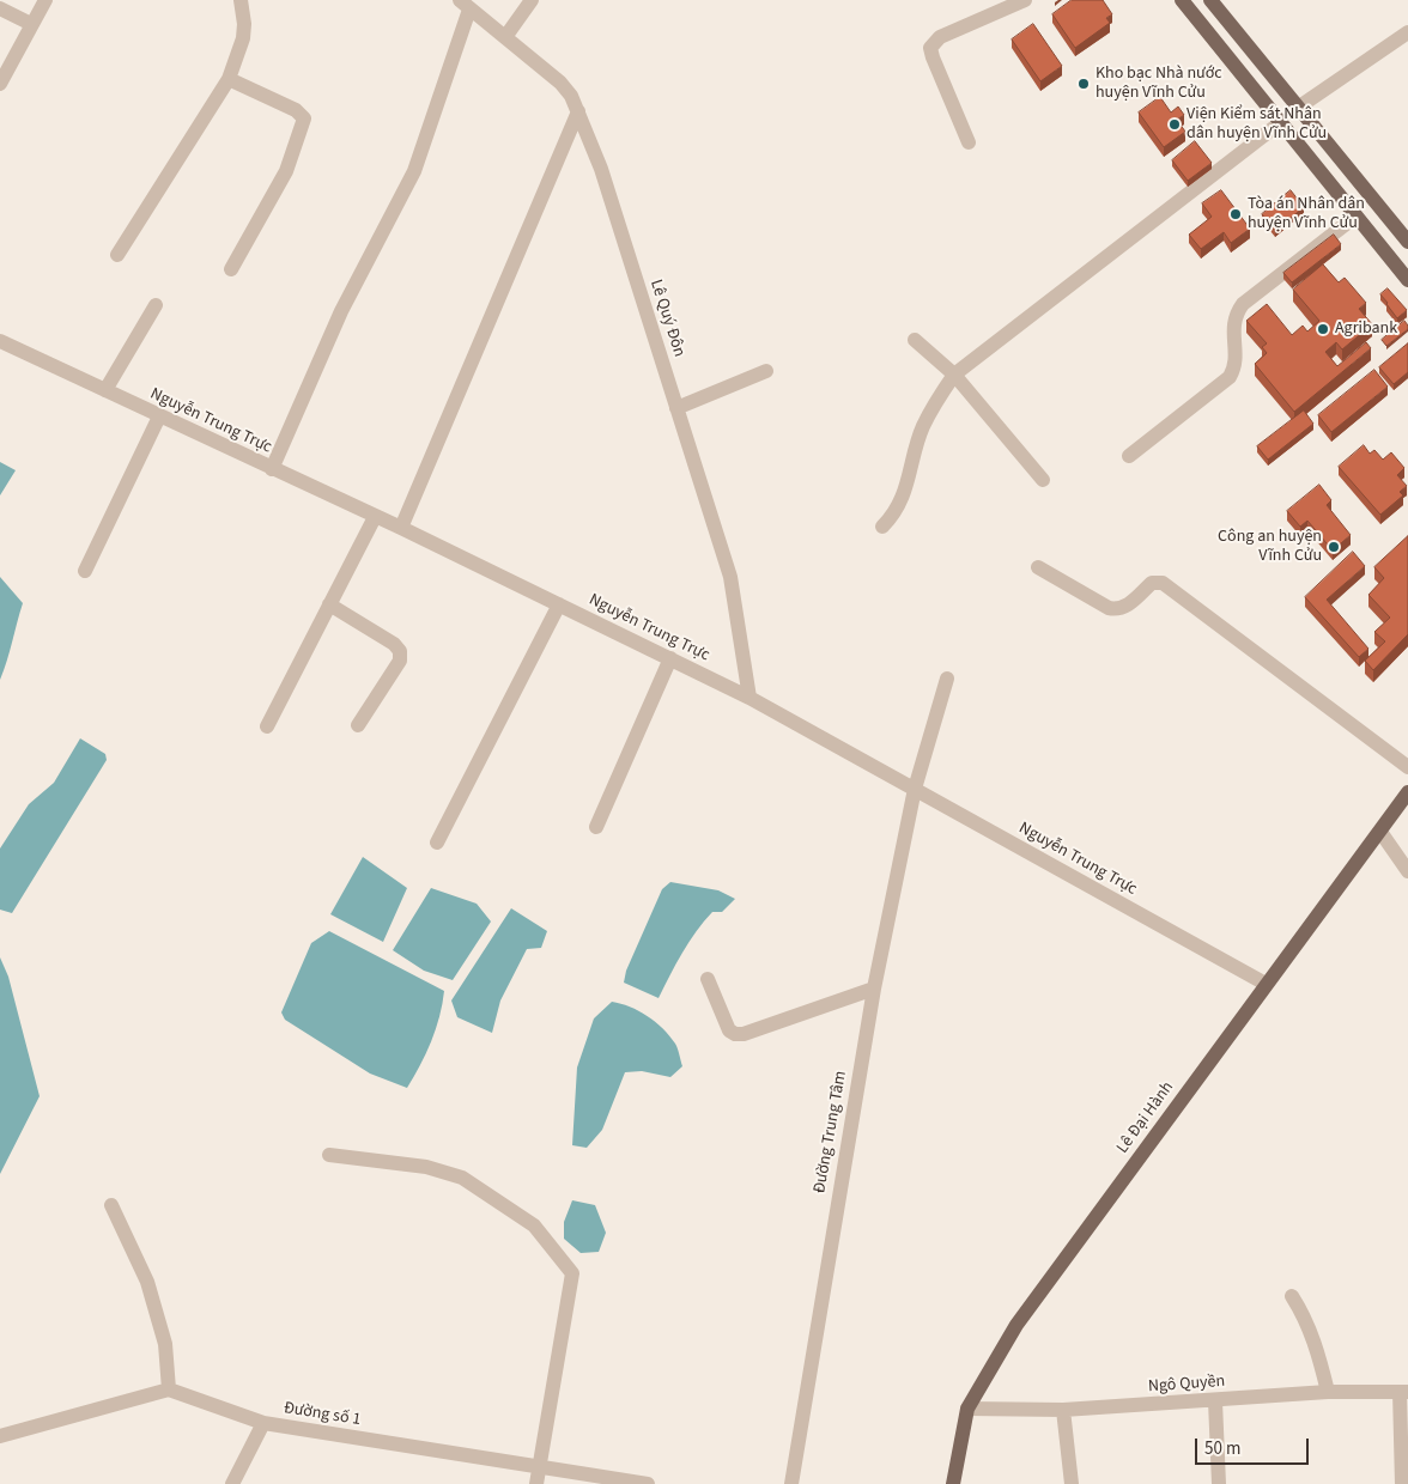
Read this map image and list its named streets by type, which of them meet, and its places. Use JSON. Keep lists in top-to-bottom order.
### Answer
{
  "streets": {
    "main road": ["Lê Đại Hành"],
    "street": [
      "Lê Quý Đôn",
      "Nguyễn Trung Trực",
      "Đường Trung Tâm",
      "Ngô Quyền",
      "Đường số 1"
    ]
  },
  "crossings": [
    ["Lê Quý Đôn", "Nguyễn Trung Trực"],
    ["Nguyễn Trung Trực", "Lê Đại Hành"],
    ["Nguyễn Trung Trực", "Đường Trung Tâm"],
    ["Lê Đại Hành", "Ngô Quyền"]
  ],
  "places": [
    "Kho bạc Nhà nước huyện Vĩnh Cửu",
    "Viện Kiểm sát Nhân dân huyện Vĩnh Cửu",
    "Tòa án Nhân dân huyện Vĩnh Cửu",
    "Agribank",
    "Công an huyện Vĩnh Cửu"
  ],
  "scale_bar": "50 m"
}
